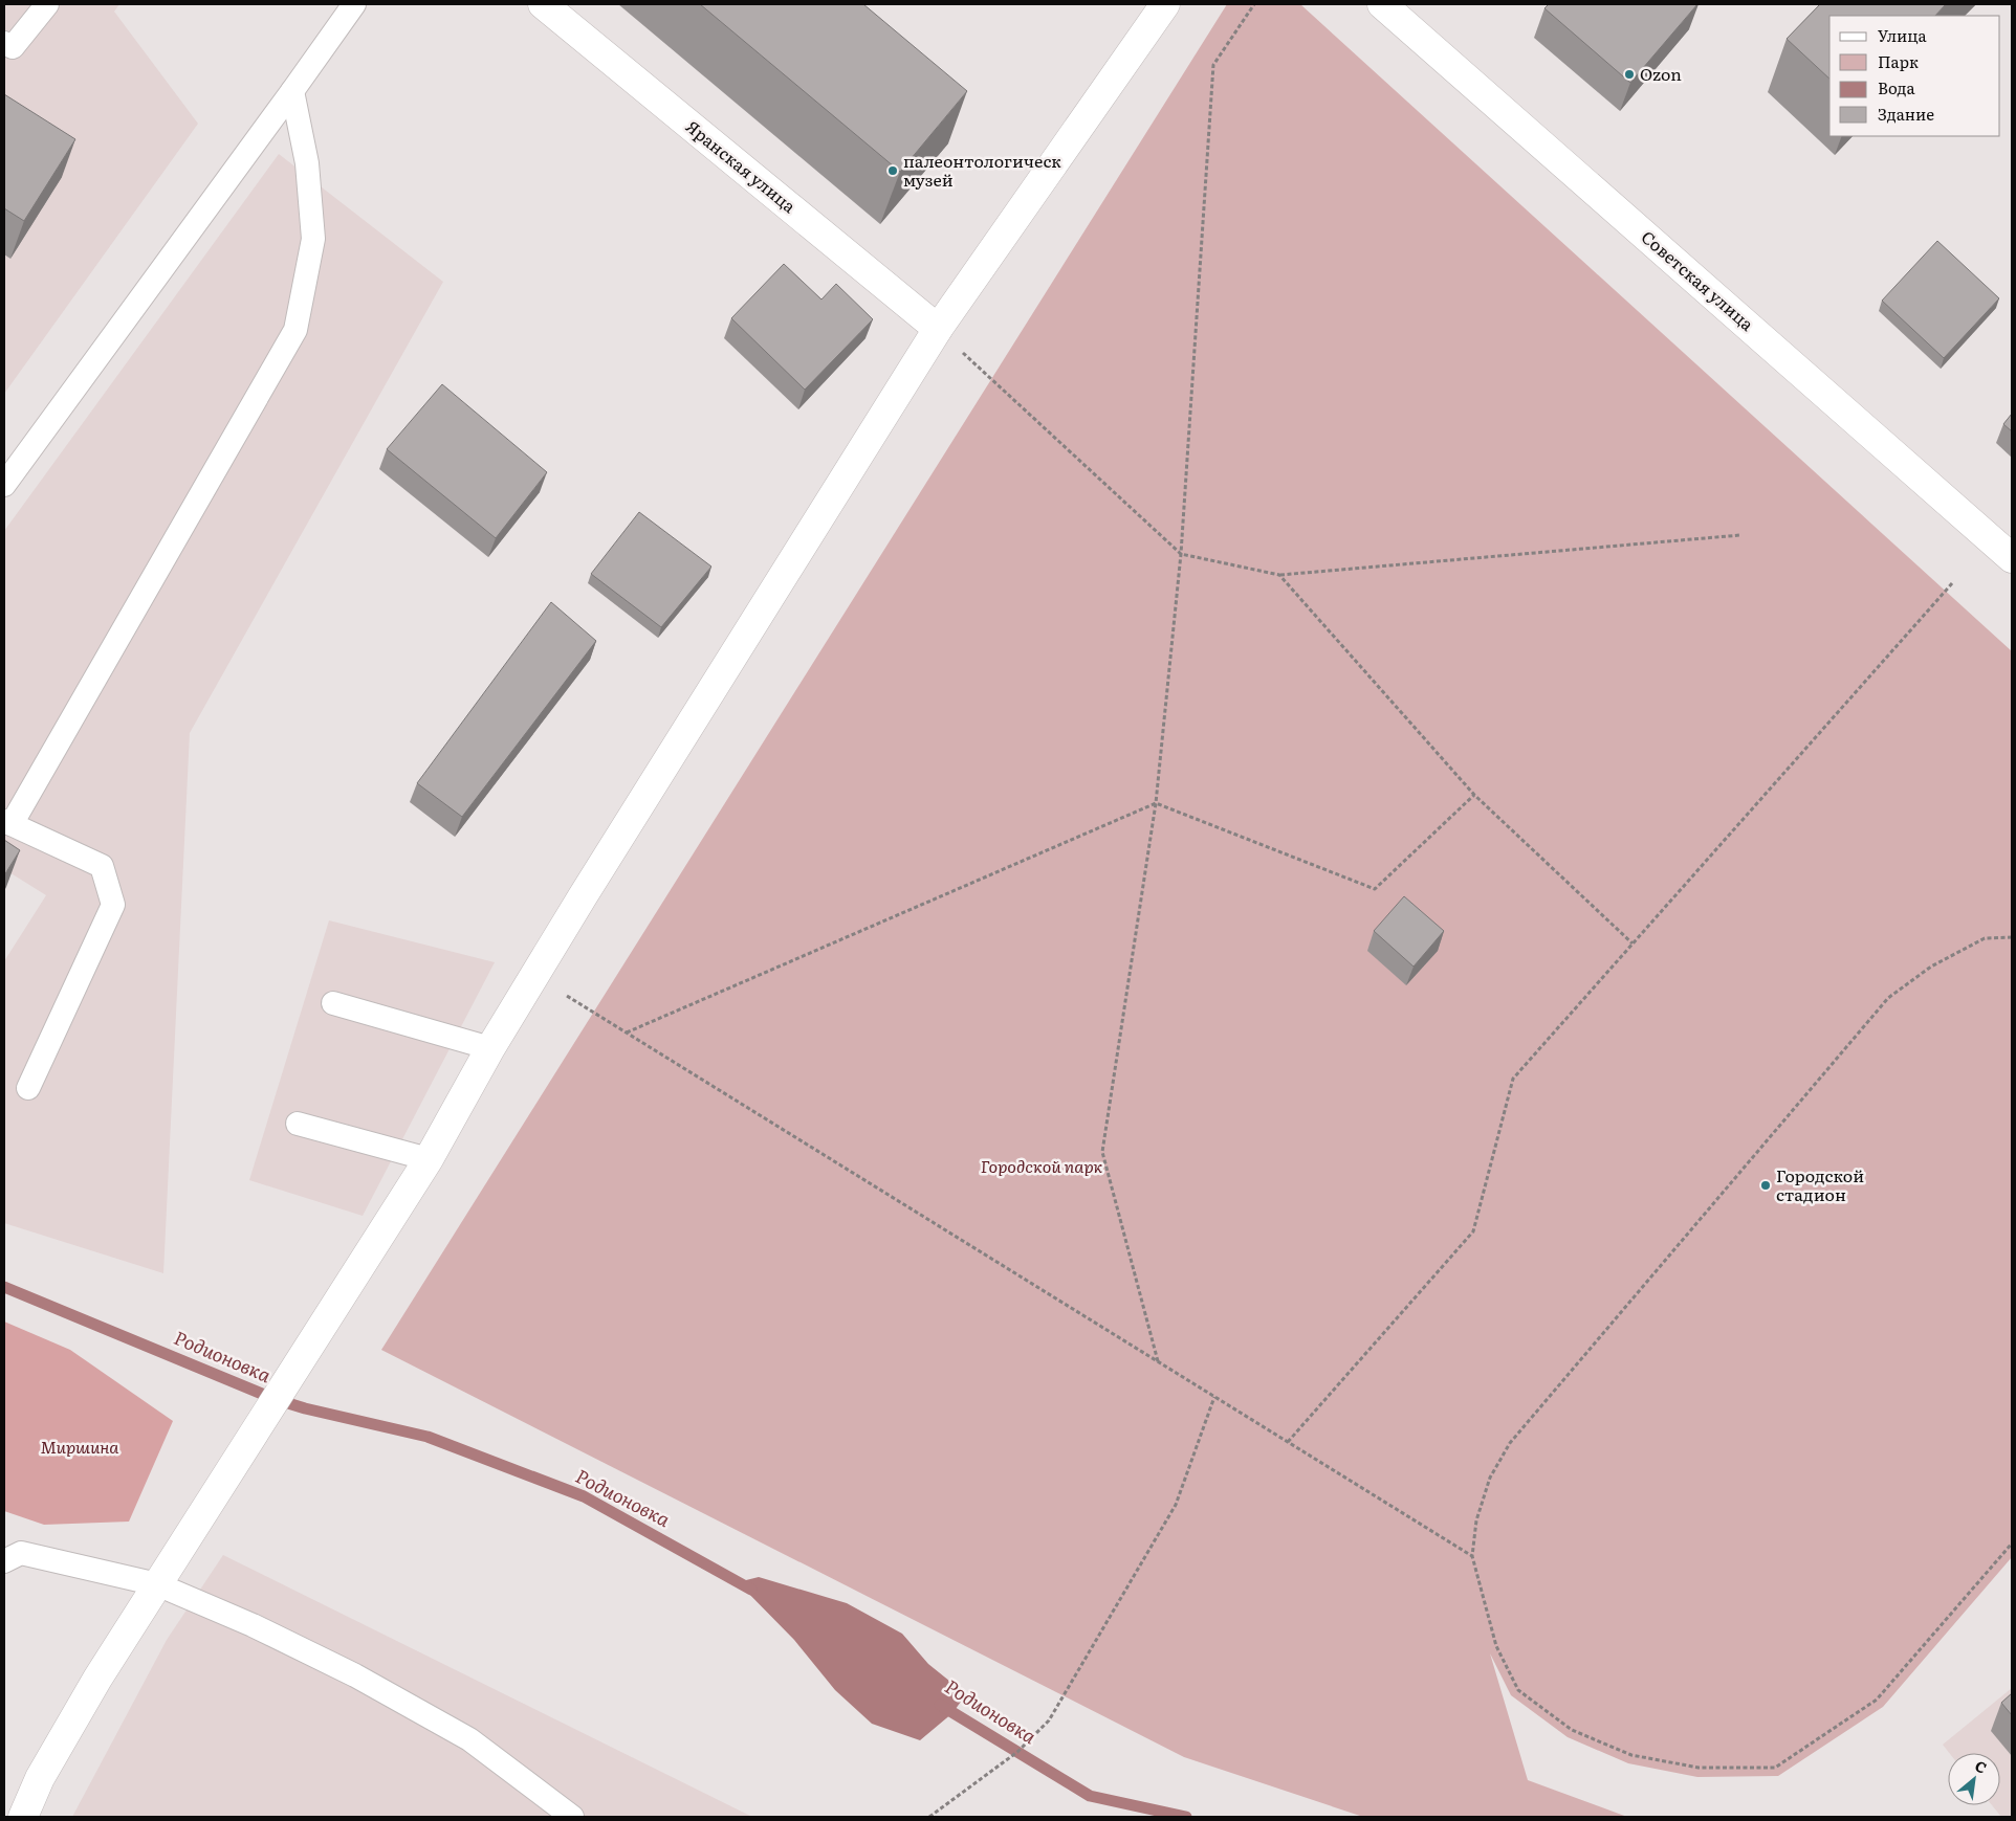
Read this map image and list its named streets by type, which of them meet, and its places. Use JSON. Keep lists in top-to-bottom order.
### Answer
{
  "streets": {
    "street": ["Яранская улица", "Советская улица"]
  },
  "water": ["Родионовка"],
  "parks": ["Городской парк", "Миршина"],
  "places": ["Ozon", "палеонтологическ музей", "Городской стадион"],
  "legend": [
    "Улица",
    "Парк",
    "Вода",
    "Здание"
  ],
  "north": "top right"
}
